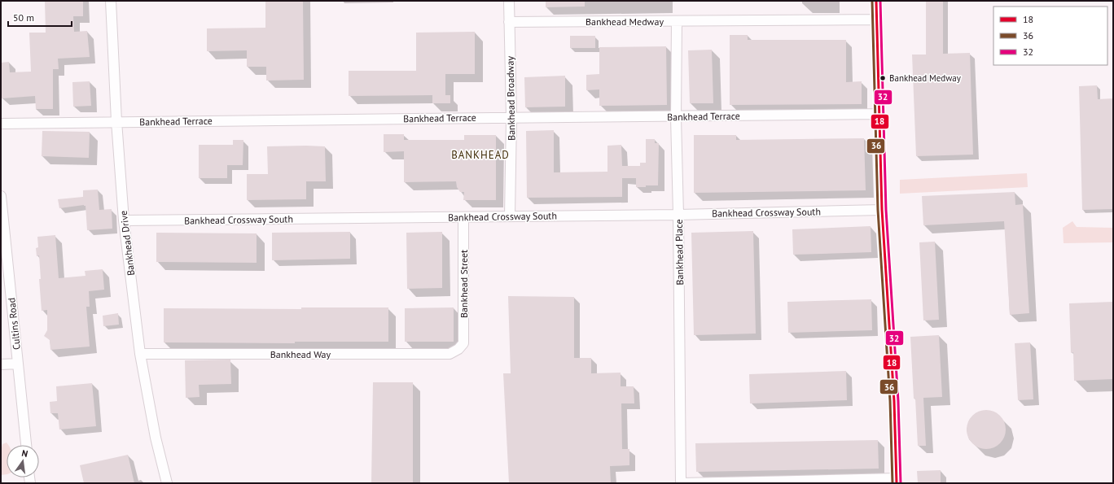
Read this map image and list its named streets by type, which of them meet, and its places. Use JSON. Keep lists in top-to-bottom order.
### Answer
{
  "streets": {
    "street": [
      "Bankhead Medway",
      "Bankhead Broadway",
      "Bankhead Terrace",
      "Bankhead Crossway South",
      "Bankhead Drive",
      "Bankhead Place",
      "Bankhead Street",
      "Cultins Road",
      "Bankhead Way"
    ]
  },
  "crossings": [
    ["Bankhead Medway", "Bankhead Broadway"],
    ["Bankhead Medway", "Bankhead Place"],
    ["Bankhead Broadway", "Bankhead Terrace"],
    ["Bankhead Broadway", "Bankhead Crossway South"],
    ["Bankhead Terrace", "Bankhead Drive"],
    ["Bankhead Terrace", "Bankhead Place"],
    ["Bankhead Crossway South", "Bankhead Drive"],
    ["Bankhead Crossway South", "Bankhead Place"],
    ["Bankhead Crossway South", "Bankhead Street"],
    ["Bankhead Drive", "Bankhead Way"],
    ["Bankhead Street", "Bankhead Way"]
  ],
  "districts": ["BANKHEAD"],
  "places": ["Bankhead Medway"],
  "lines": ["transit line 18", "transit line 36", "transit line 32"],
  "legend": ["18", "36", "32"],
  "scale_bar": "50 m",
  "north": "top"
}
